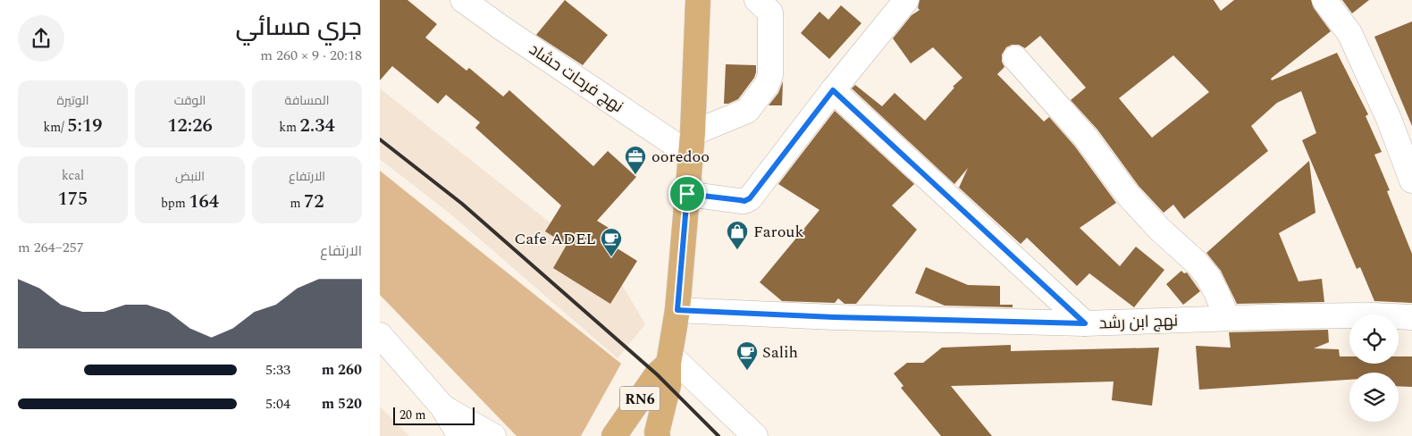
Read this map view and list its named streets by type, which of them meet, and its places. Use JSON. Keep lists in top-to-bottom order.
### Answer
{
  "streets": {
    "main road": ["RN6"],
    "street": ["نهج فرحات حشاد", "نهج ابن رشد"]
  },
  "crossings": [
    ["نهج فرحات حشاد", "RN6"],
    ["نهج ابن رشد", "RN6"]
  ],
  "places": {
    "office": ["ooredoo"],
    "shop": ["Farouk"],
    "cafe": ["Cafe ADEL", "Salih"]
  },
  "scale_bar": "20 m",
  "page": {
    "heading": ["جري مسائي", "20:18 · 9 × 260 m"],
    "stats": [
      ["المسافة", "2.34 km"],
      ["الوقت", "12:26"],
      ["الوتيرة", "5:19 /km"],
      ["الارتفاع", "72 m"],
      ["النبض", "164 bpm"],
      ["kcal", "175"]
    ],
    "chart": ["الارتفاع", "257–264 m"],
    "list": [
      {
        "name": "260 m",
        "note": "5:33"
      },
      {
        "name": "520 m",
        "note": "5:04"
      }
    ],
    "scale": "20 m"
  }
}
